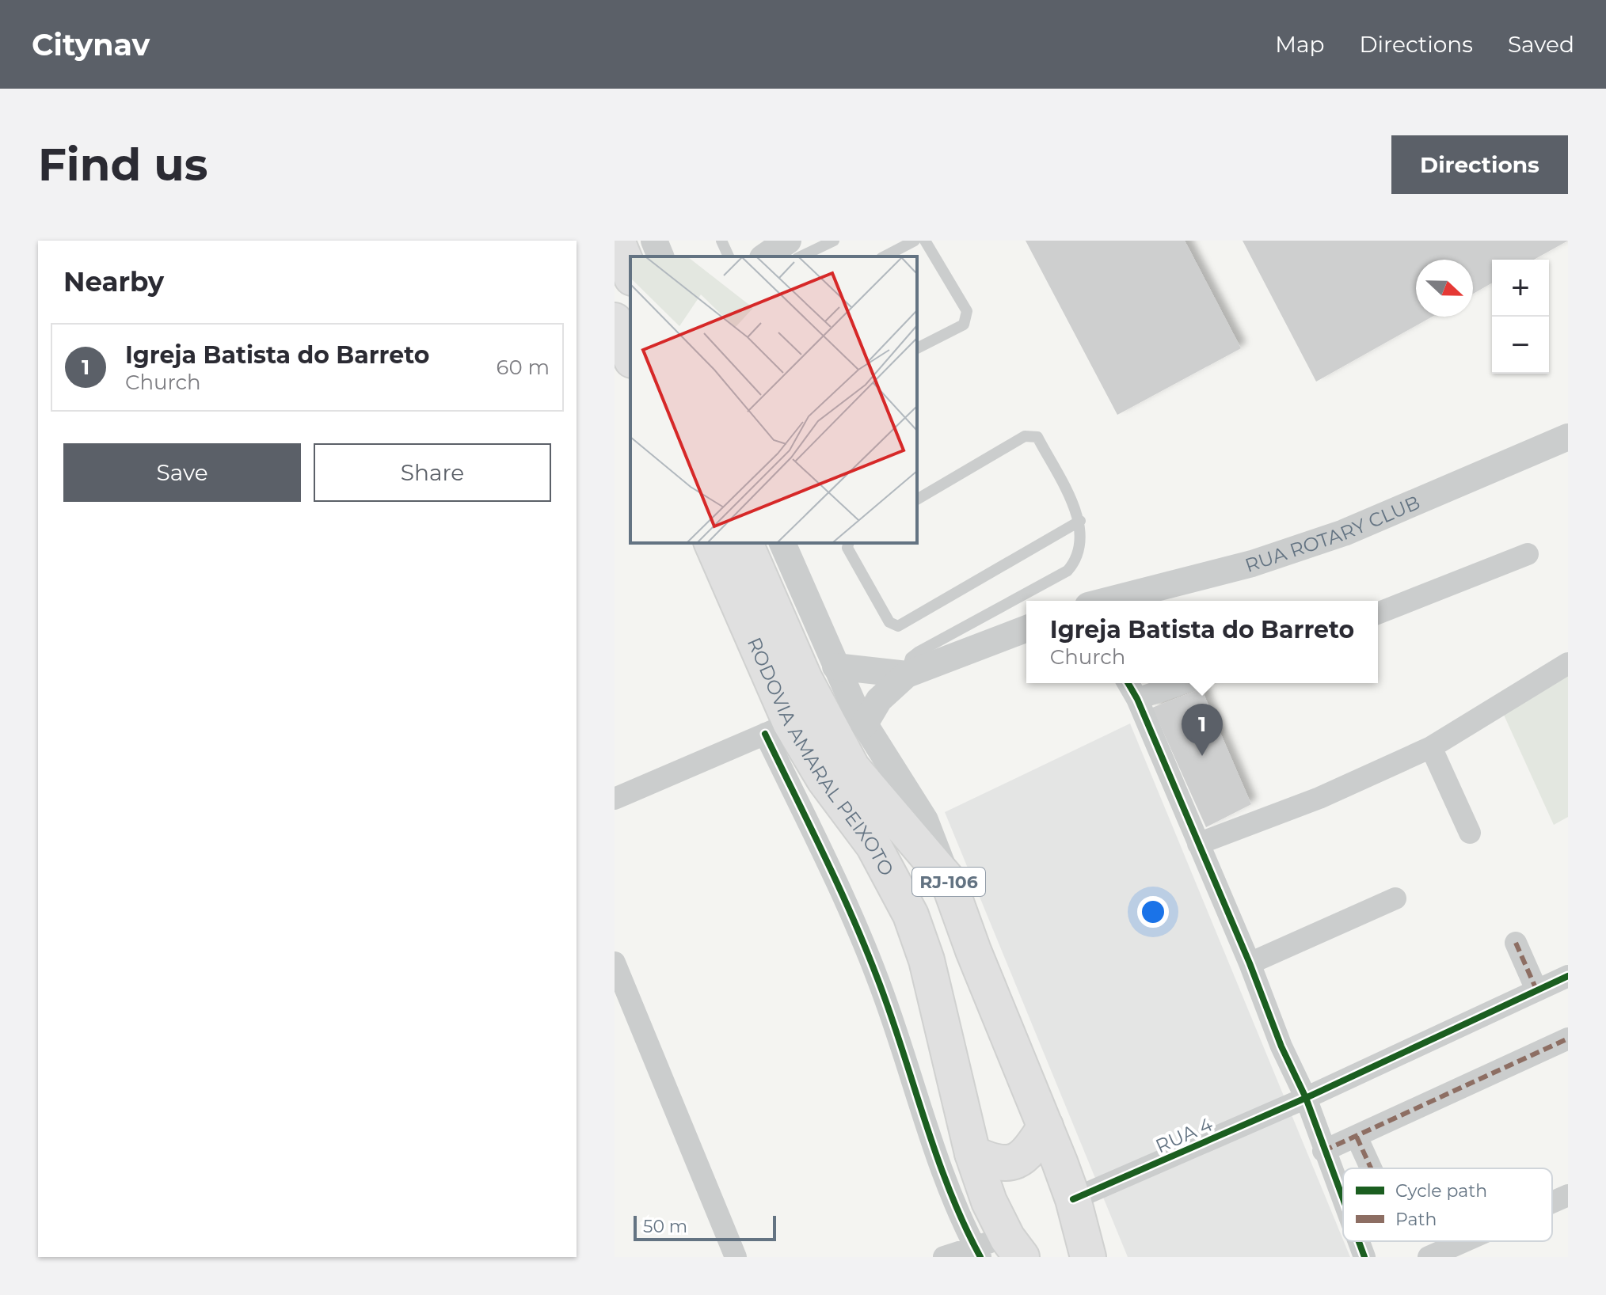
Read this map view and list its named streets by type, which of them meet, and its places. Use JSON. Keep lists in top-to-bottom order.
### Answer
{
  "streets": {
    "highway": ["RODOVIA AMARAL PEIXOTO", "RJ-106"],
    "street": ["RUA ROTARY CLUB", "RUA 4"]
  },
  "crossings": [
    ["RODOVIA AMARAL PEIXOTO", "RUA 4"]
  ],
  "legend": ["Cycle path", "Path"],
  "scale_bar": "50 m",
  "north": "right",
  "page": {
    "header": "Citynav",
    "nav": ["Map", "Directions", "Saved"],
    "buttons": [
      "Directions",
      ["Save", "Share"]
    ],
    "title": "Find us",
    "heading": "Nearby",
    "map_buttons": ["+", "−"],
    "list": [
      {
        "mark": "1",
        "name": "Igreja Batista do Barreto",
        "note": "Church",
        "value": "60 m"
      }
    ],
    "popup": ["Igreja Batista do Barreto", "Church"],
    "pins": "1",
    "scale": "50 m"
  }
}
